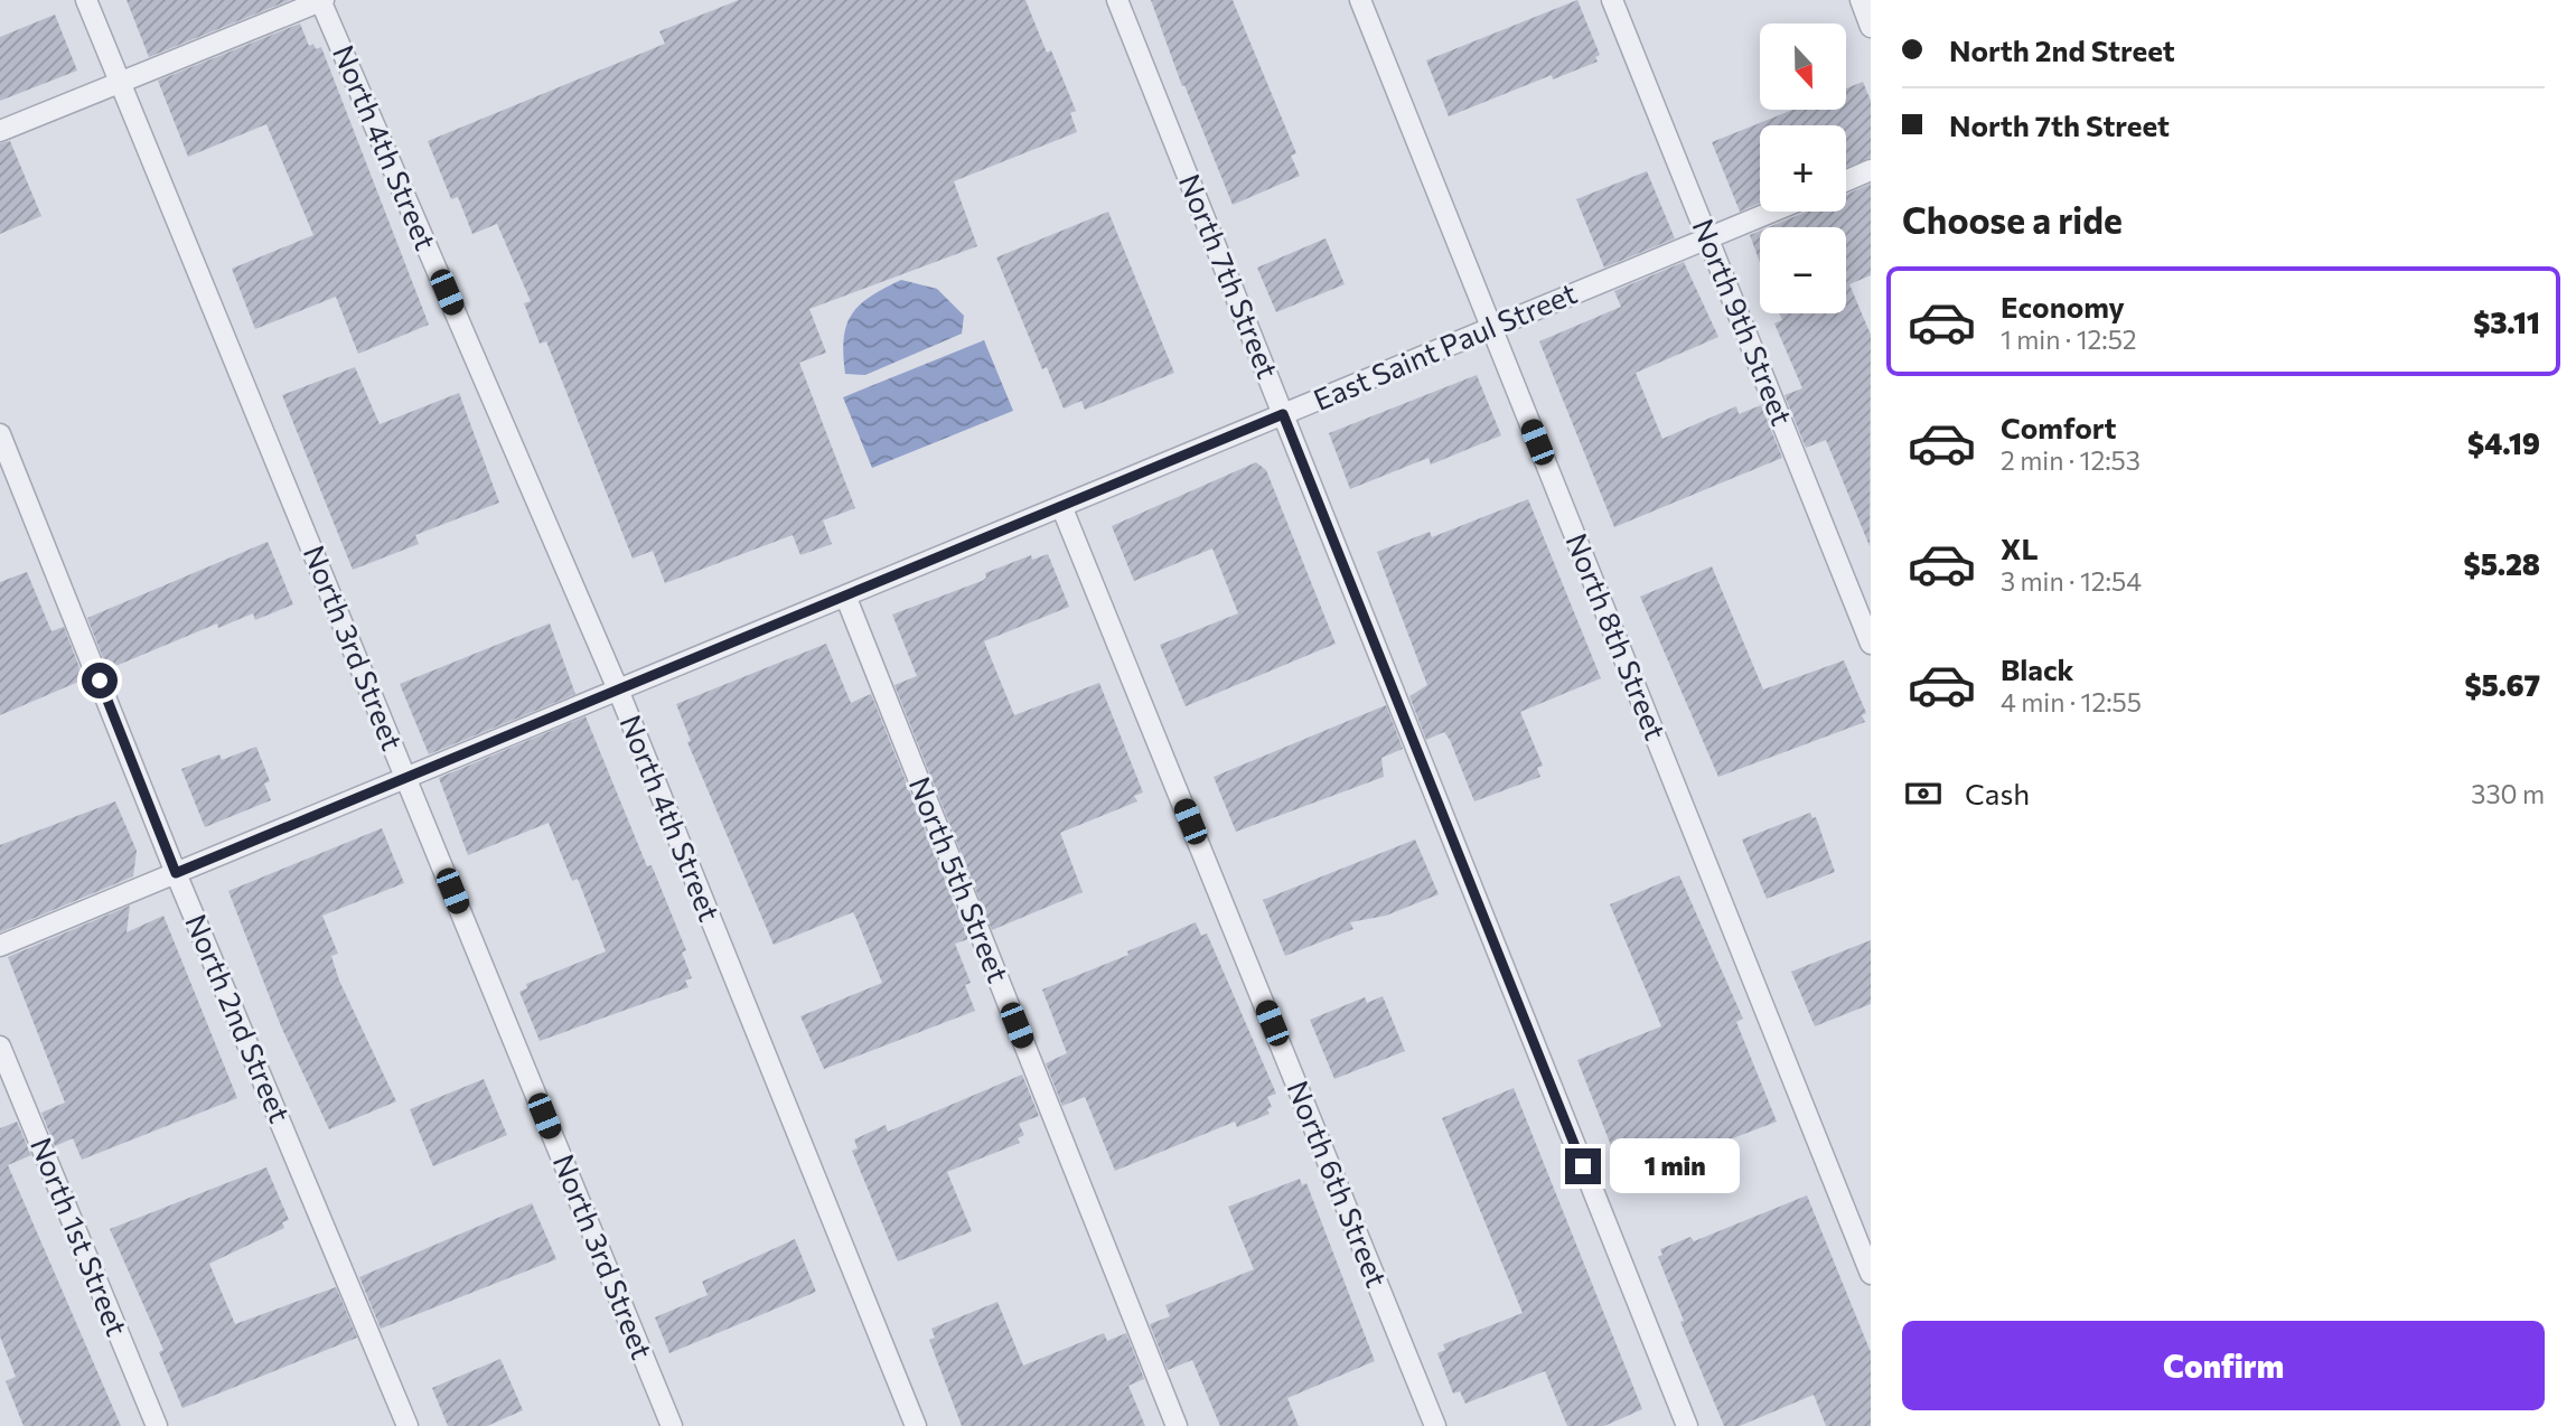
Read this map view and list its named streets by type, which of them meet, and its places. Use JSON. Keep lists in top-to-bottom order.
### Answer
{
  "streets": {
    "lane": [
      "North 4th Street",
      "North 7th Street",
      "North 9th Street",
      "East Saint Paul Street",
      "North 8th Street",
      "North 3rd Street",
      "North 5th Street",
      "North 2nd Street",
      "North 6th Street",
      "North 1st Street"
    ]
  },
  "crossings": [
    ["North 4th Street", "East Saint Paul Street"],
    ["North 7th Street", "East Saint Paul Street"],
    ["North 9th Street", "East Saint Paul Street"],
    ["East Saint Paul Street", "North 8th Street"],
    ["East Saint Paul Street", "North 3rd Street"],
    ["East Saint Paul Street", "North 5th Street"],
    ["East Saint Paul Street", "North 2nd Street"],
    ["East Saint Paul Street", "North 6th Street"]
  ],
  "north": "bottom",
  "page": {
    "banner": ["North 2nd Street", "North 7th Street"],
    "map_buttons": ["+", "−"],
    "heading": "Choose a ride",
    "list": [
      {
        "name": "Economy",
        "note": "1 min · 12:52",
        "value": "$3.11"
      },
      {
        "name": "Comfort",
        "note": "2 min · 12:53",
        "value": "$4.19"
      },
      {
        "name": "XL",
        "note": "3 min · 12:54",
        "value": "$5.28"
      },
      {
        "name": "Black",
        "note": "4 min · 12:55",
        "value": "$5.67"
      }
    ],
    "pay": ["Cash", "330 m"],
    "bubble": "1 min",
    "buttons": "Confirm"
  }
}
